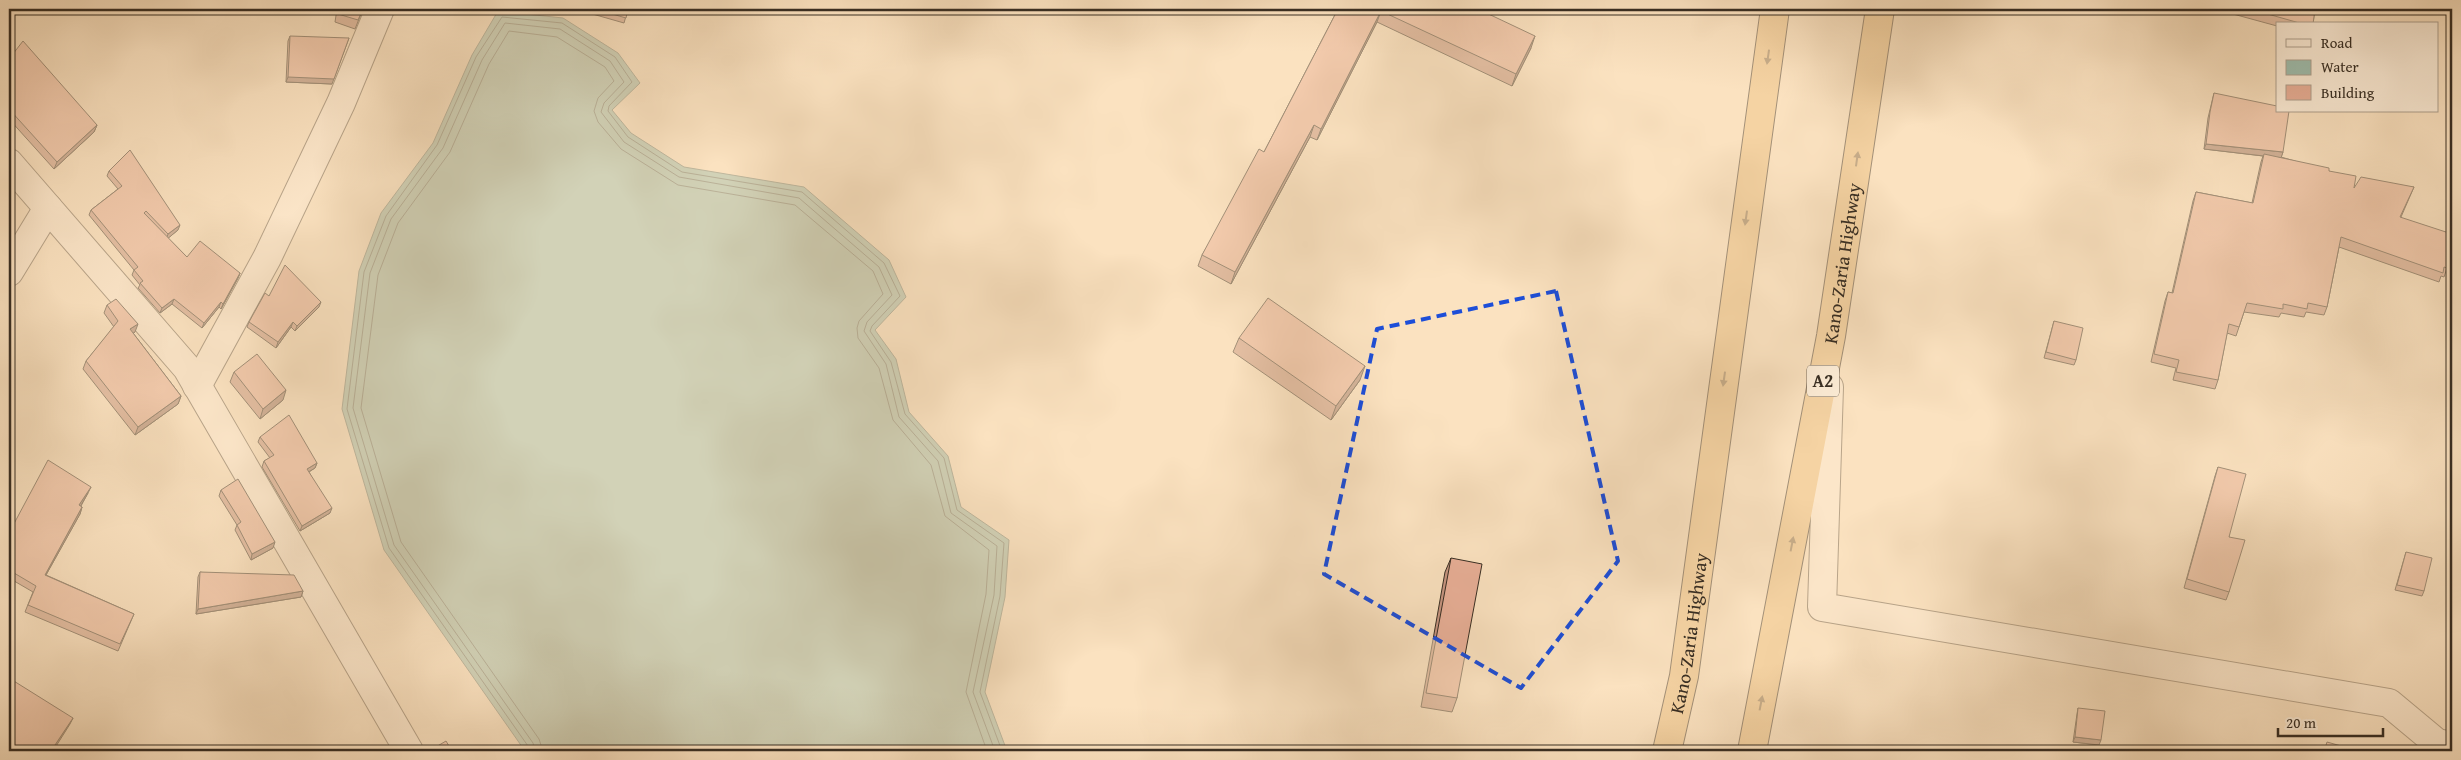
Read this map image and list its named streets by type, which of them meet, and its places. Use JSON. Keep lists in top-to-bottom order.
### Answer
{
  "streets": {
    "highway": ["Kano-Zaria Highway", "A2"]
  },
  "legend": ["Road", "Water", "Building"],
  "scale_bar": "20 m"
}
